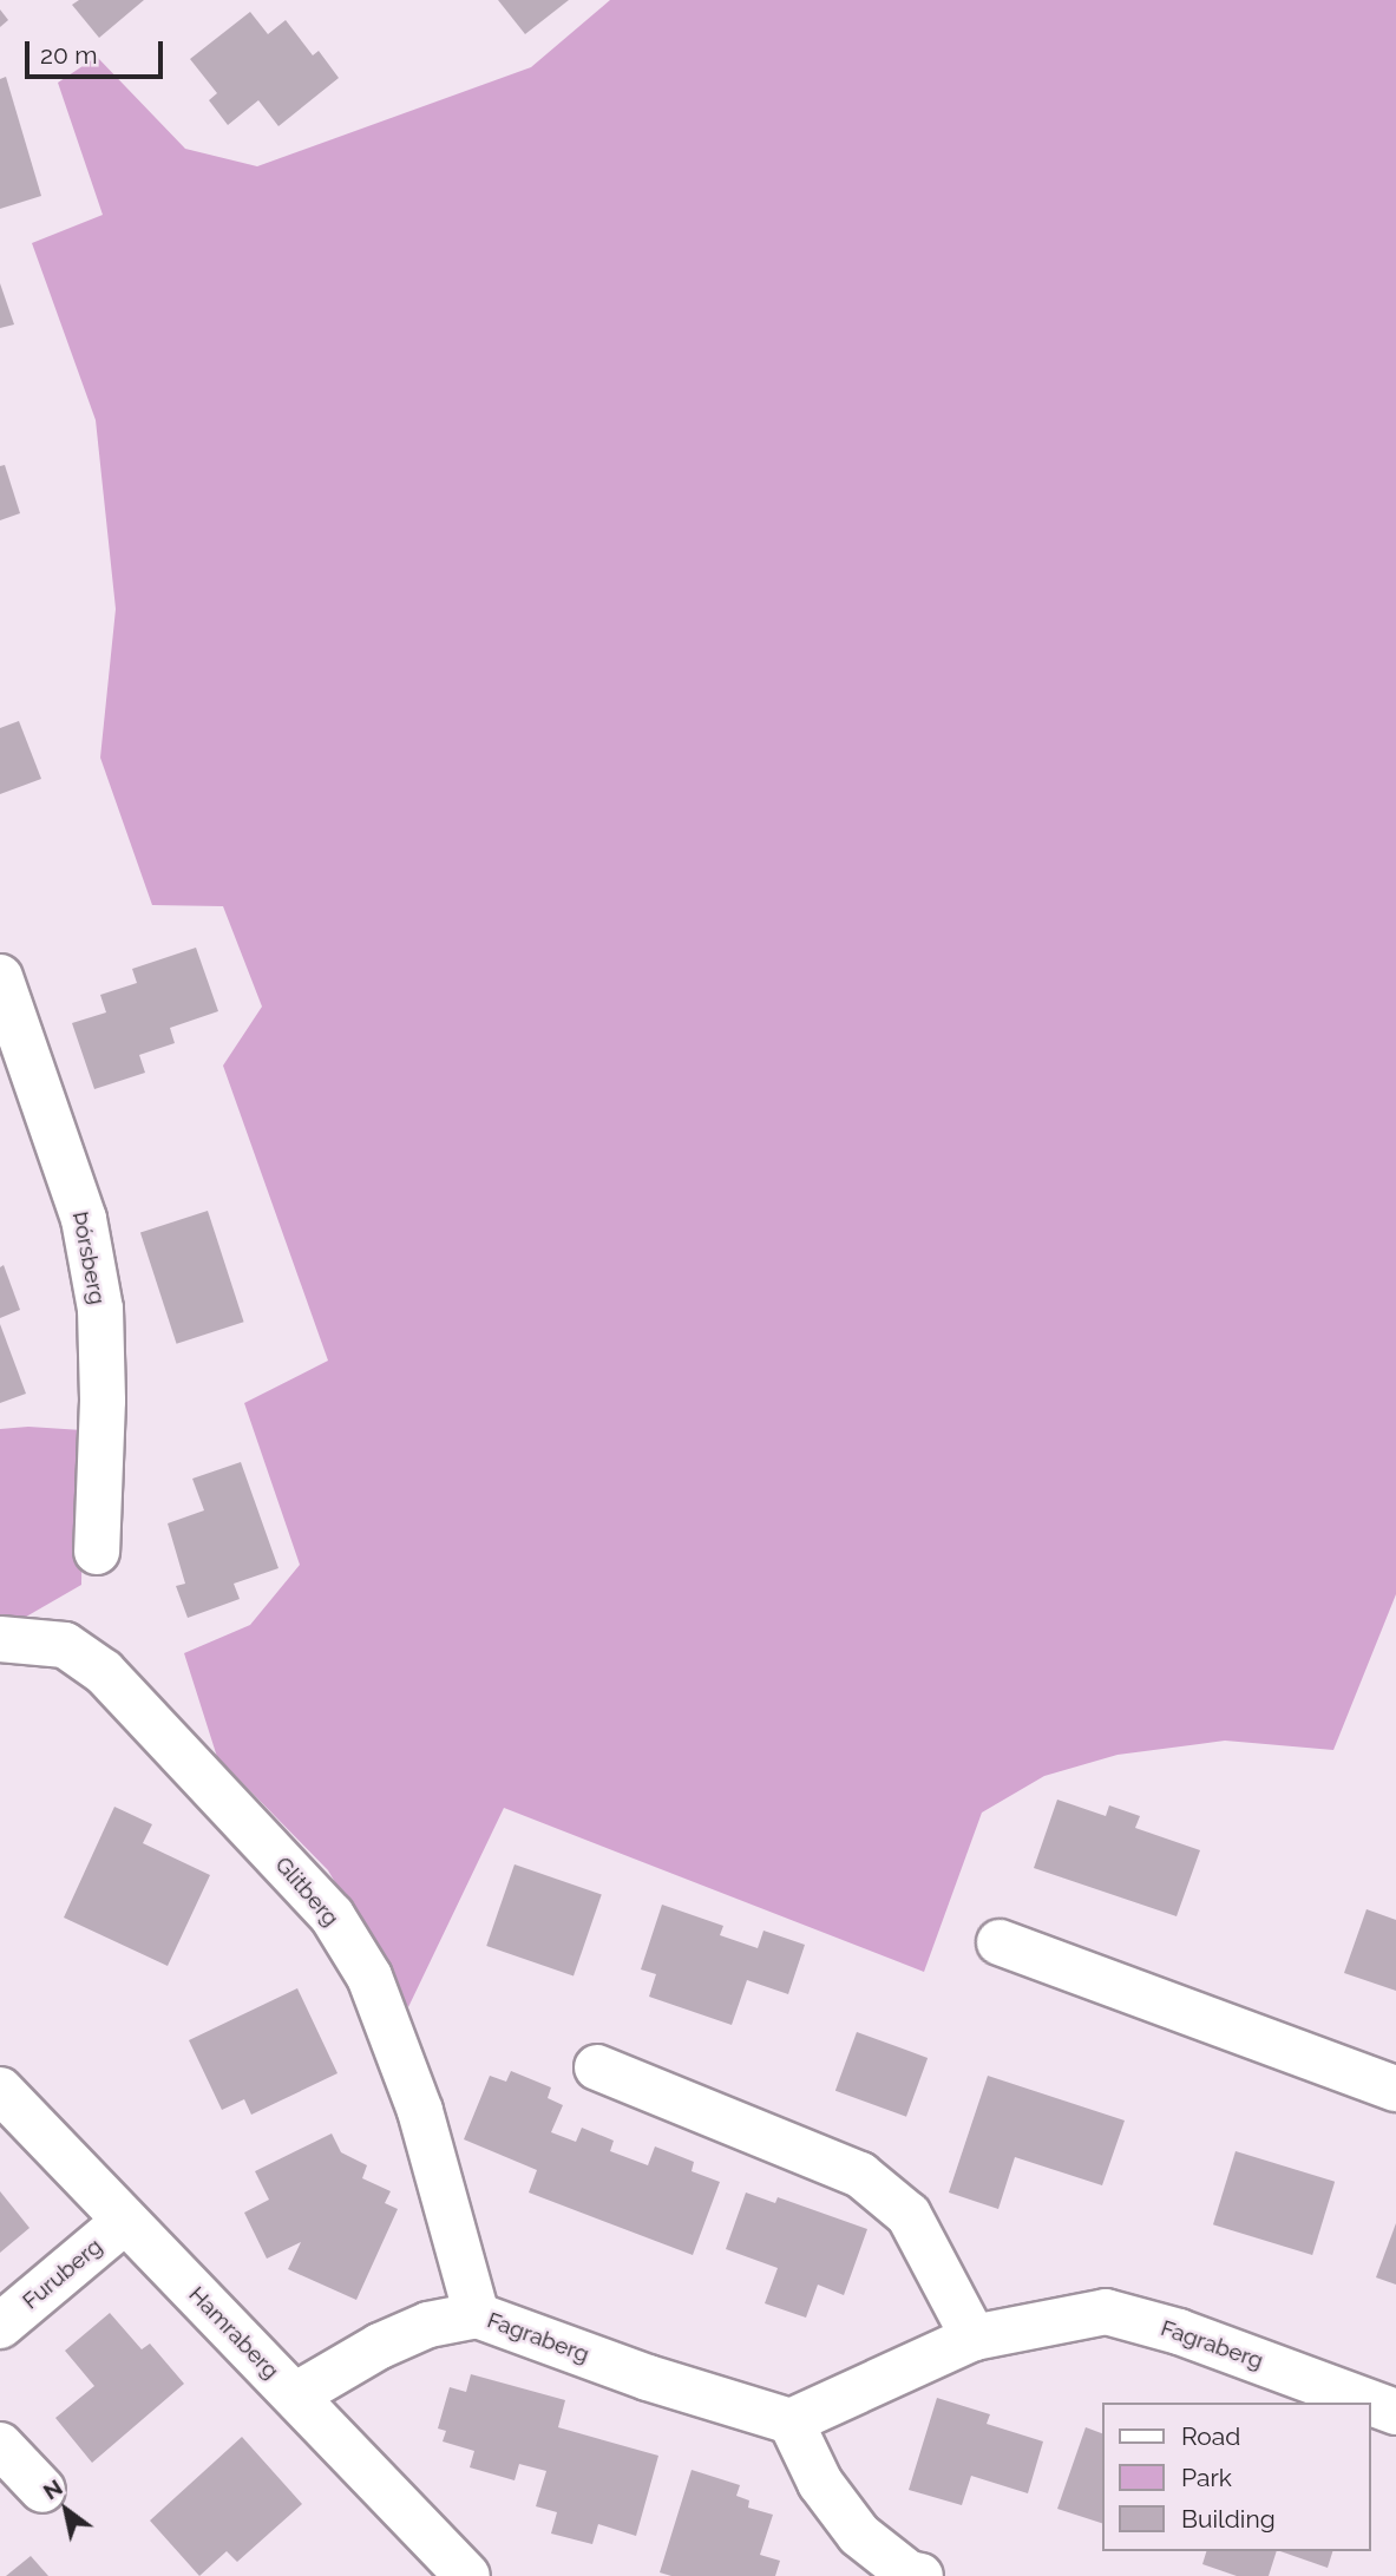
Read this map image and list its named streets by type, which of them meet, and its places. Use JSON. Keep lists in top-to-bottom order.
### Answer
{
  "streets": {
    "street": [
      "Þórsberg",
      "Glitberg",
      "Furuberg",
      "Hamraberg",
      "Fagraberg"
    ]
  },
  "crossings": [
    ["Glitberg", "Fagraberg"],
    ["Furuberg", "Hamraberg"],
    ["Hamraberg", "Fagraberg"]
  ],
  "legend": ["Road", "Park", "Building"],
  "scale_bar": "20 m",
  "north": "top left"
}
